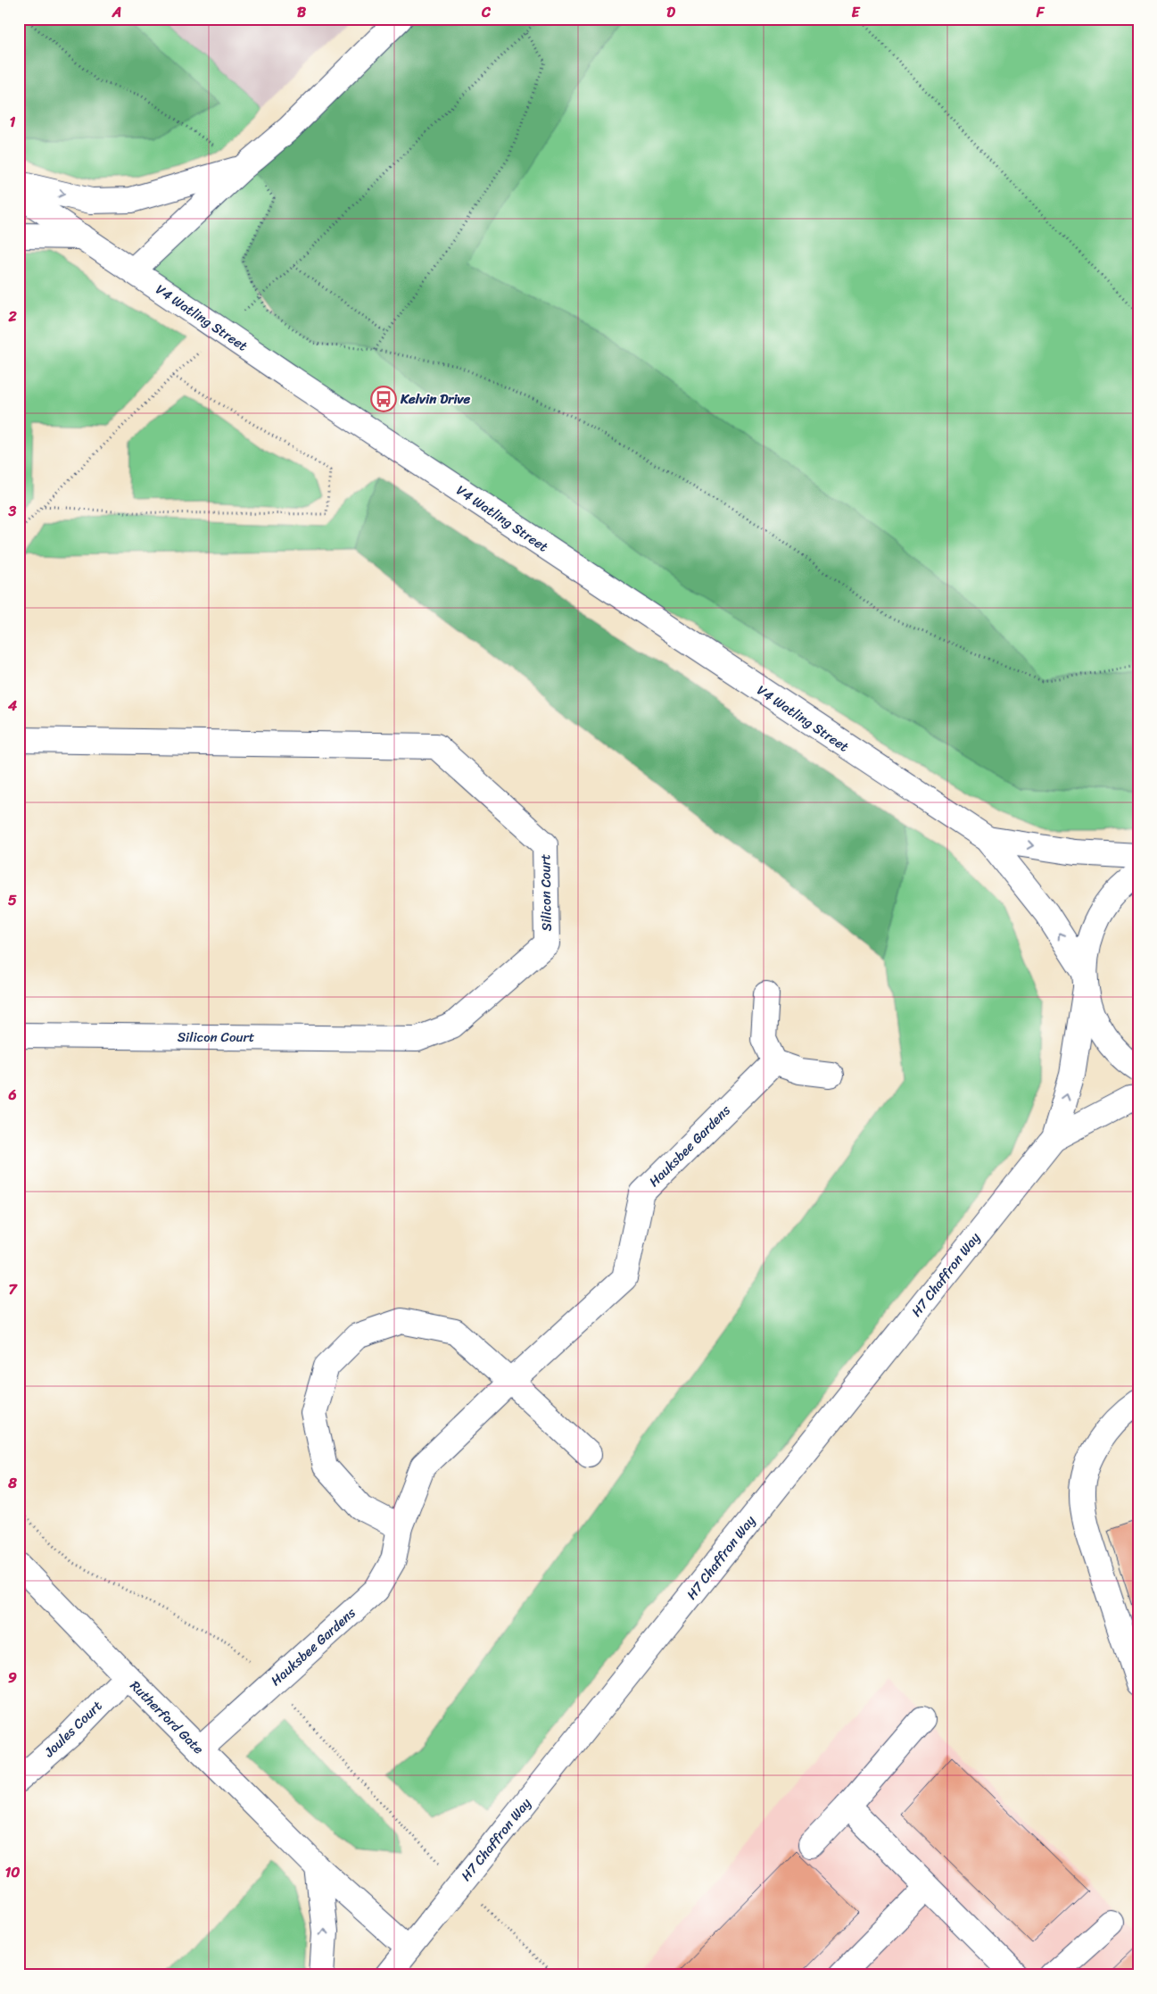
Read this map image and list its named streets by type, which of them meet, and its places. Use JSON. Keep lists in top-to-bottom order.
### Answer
{
  "streets": {
    "street": [
      "V4 Watling Street",
      "Silicon Court",
      "Hauksbee Gardens",
      "H7 Chaffron Way",
      "Rutherford Gate",
      "Joules Court"
    ]
  },
  "crossings": [
    ["V4 Watling Street", "H7 Chaffron Way"],
    ["Hauksbee Gardens", "Rutherford Gate"],
    ["H7 Chaffron Way", "Rutherford Gate"],
    ["Rutherford Gate", "Joules Court"]
  ],
  "places": {
    "bus stop": ["Kelvin Drive"]
  },
  "grid": {
    "columns": [
      "A",
      "B",
      "C",
      "D",
      "E",
      "F"
    ],
    "rows": [
      "1",
      "2",
      "3",
      "4",
      "5",
      "6",
      "7",
      "8",
      "9",
      "10"
    ]
  }
}
